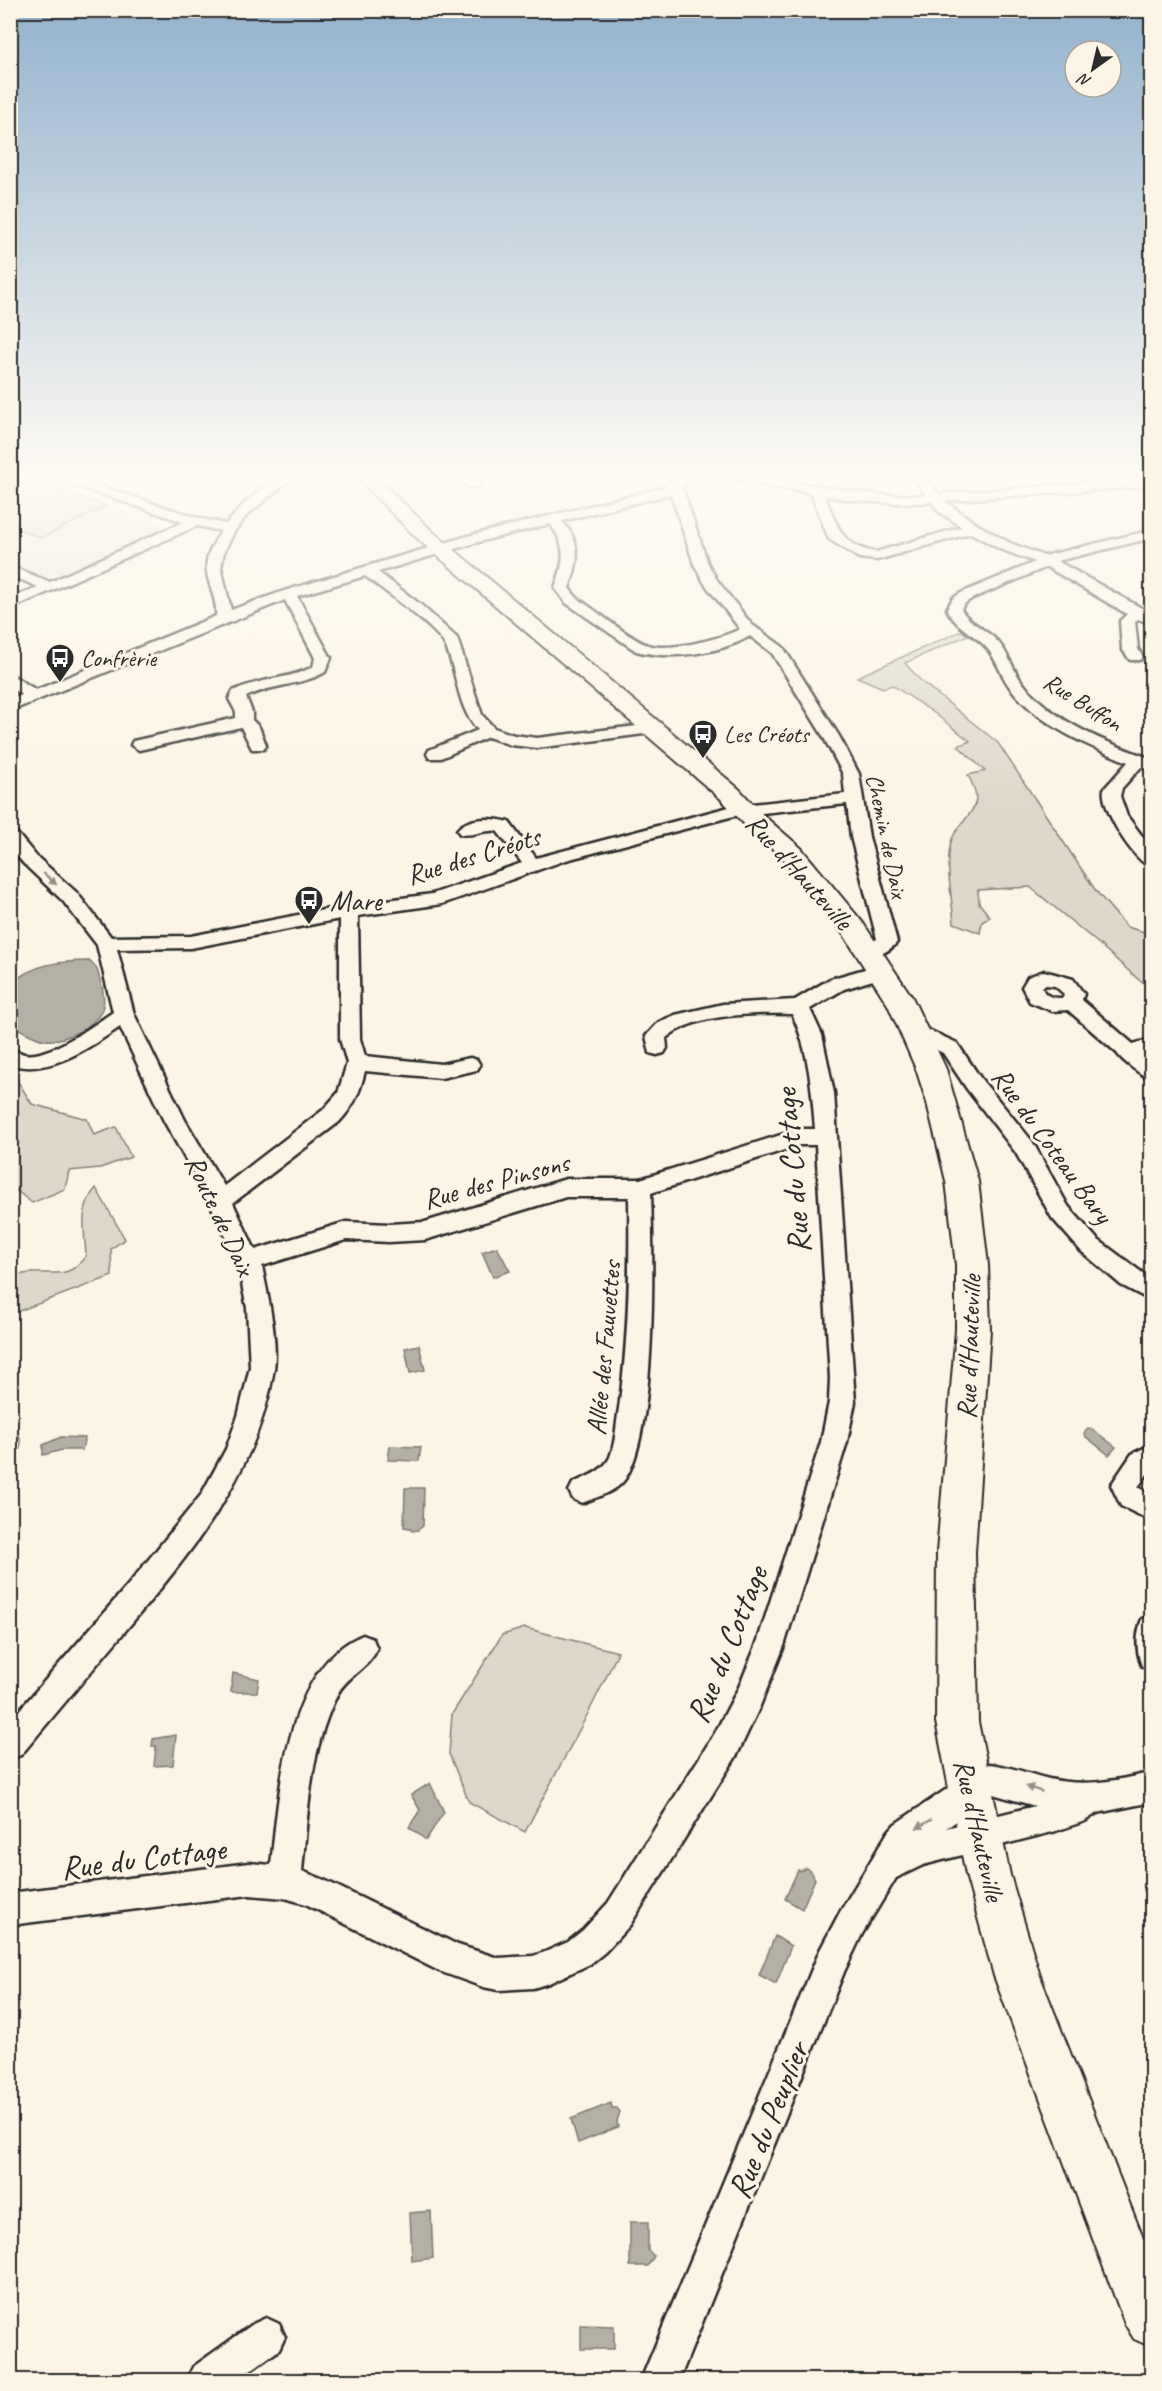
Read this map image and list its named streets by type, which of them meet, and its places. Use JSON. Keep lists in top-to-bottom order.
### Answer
{
  "streets": {
    "street": [
      "Rue Buffon",
      "Chemin de Daix",
      "Rue des Créots",
      "Rue d'Hauteville",
      "Rue du Coteau Bary",
      "Rue du Cottage",
      "Rue des Pinsons",
      "Route de Daix",
      "Allée des Fauvettes",
      "Rue du Peuplier"
    ]
  },
  "crossings": [
    ["Chemin de Daix", "Rue des Créots"],
    ["Chemin de Daix", "Rue d'Hauteville"],
    ["Rue des Créots", "Rue d'Hauteville"],
    ["Rue des Créots", "Route de Daix"],
    ["Rue d'Hauteville", "Rue du Coteau Bary"],
    ["Rue d'Hauteville", "Rue du Peuplier"],
    ["Rue du Cottage", "Rue des Pinsons"],
    ["Rue des Pinsons", "Route de Daix"],
    ["Rue des Pinsons", "Allée des Fauvettes"]
  ],
  "places": {
    "bus stop": ["Confrèrie", "Les Créots", "Mare"]
  },
  "north": "bottom left"
}
